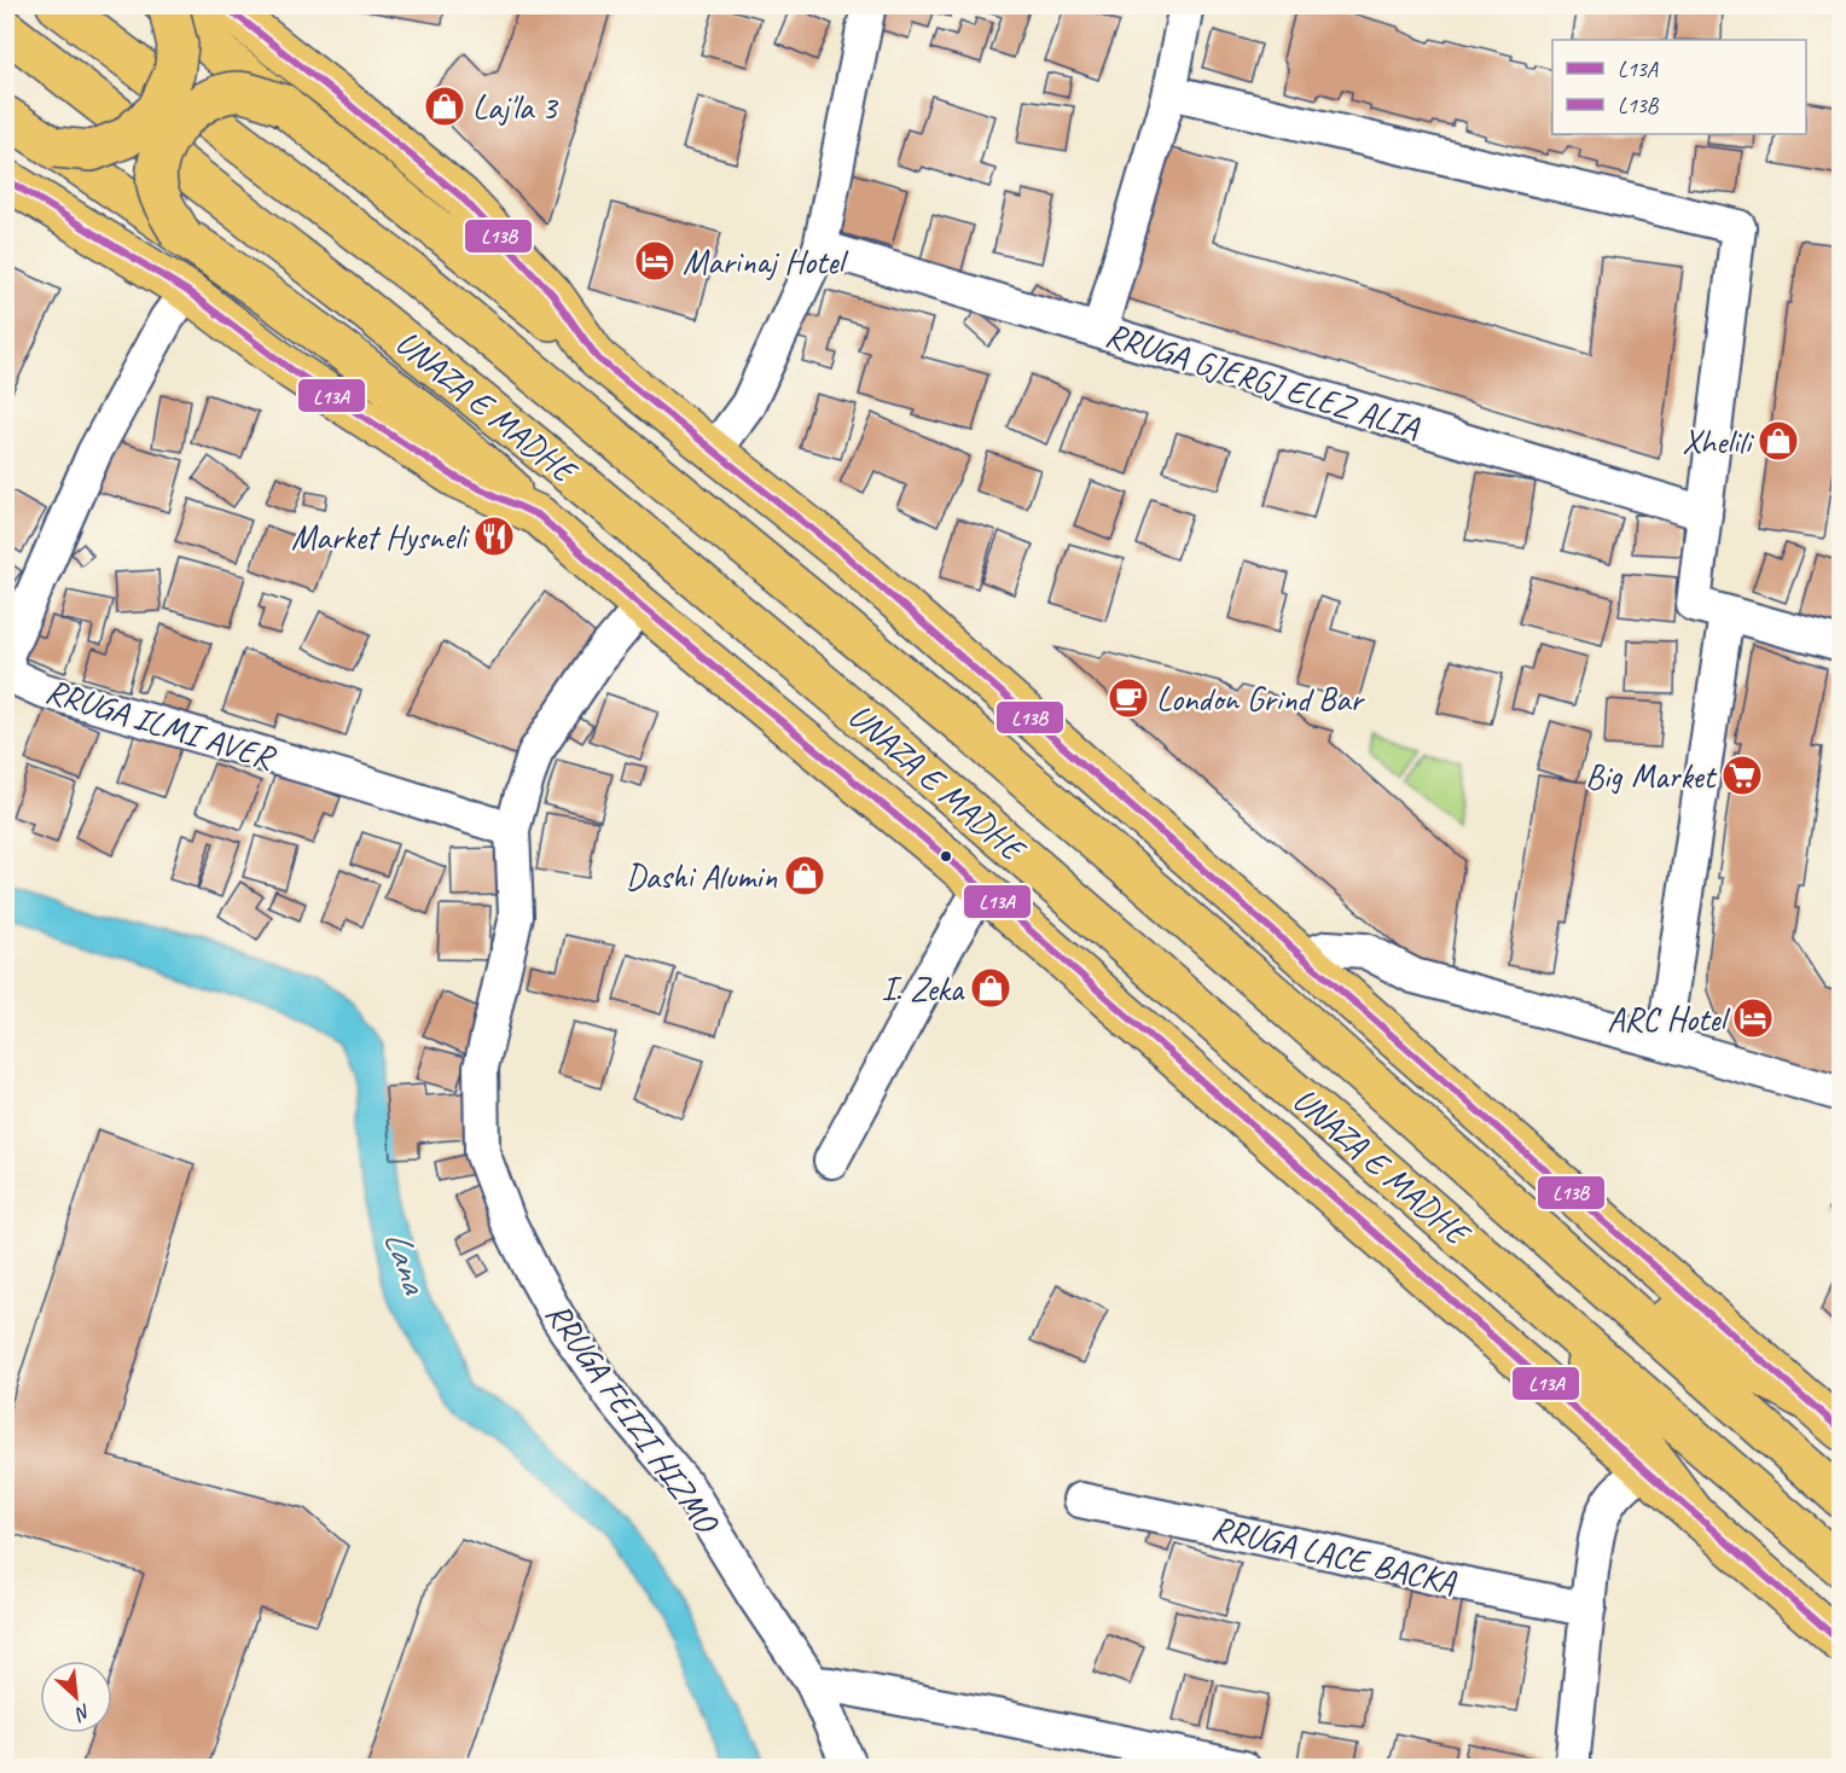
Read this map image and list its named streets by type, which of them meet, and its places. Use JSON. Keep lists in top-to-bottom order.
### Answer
{
  "streets": {
    "main road": ["UNAZA E MADHE"],
    "street": [
      "RRUGA GJERGJ ELEZ ALIA",
      "RRUGA ILMI AVER",
      "RRUGA FEIZI HIZMO",
      "RRUGA LACE BACKA"
    ]
  },
  "crossings": [
    ["RRUGA ILMI AVER", "RRUGA FEIZI HIZMO"]
  ],
  "water": ["Lana"],
  "places": {
    "shop": [
      "Laj'la 3",
      "Xhelili",
      "Dashi Alumin",
      "I. Zeka"
    ],
    "hotel": ["Marinaj Hotel", "ARC Hotel"],
    "restaurant": ["Market Hysneli"],
    "cafe": ["London Grind Bar"],
    "supermarket": ["Big Market"]
  },
  "lines": ["transit line L13B", "transit line L13A"],
  "legend": ["L13A", "L13B"],
  "north": "bottom right"
}
